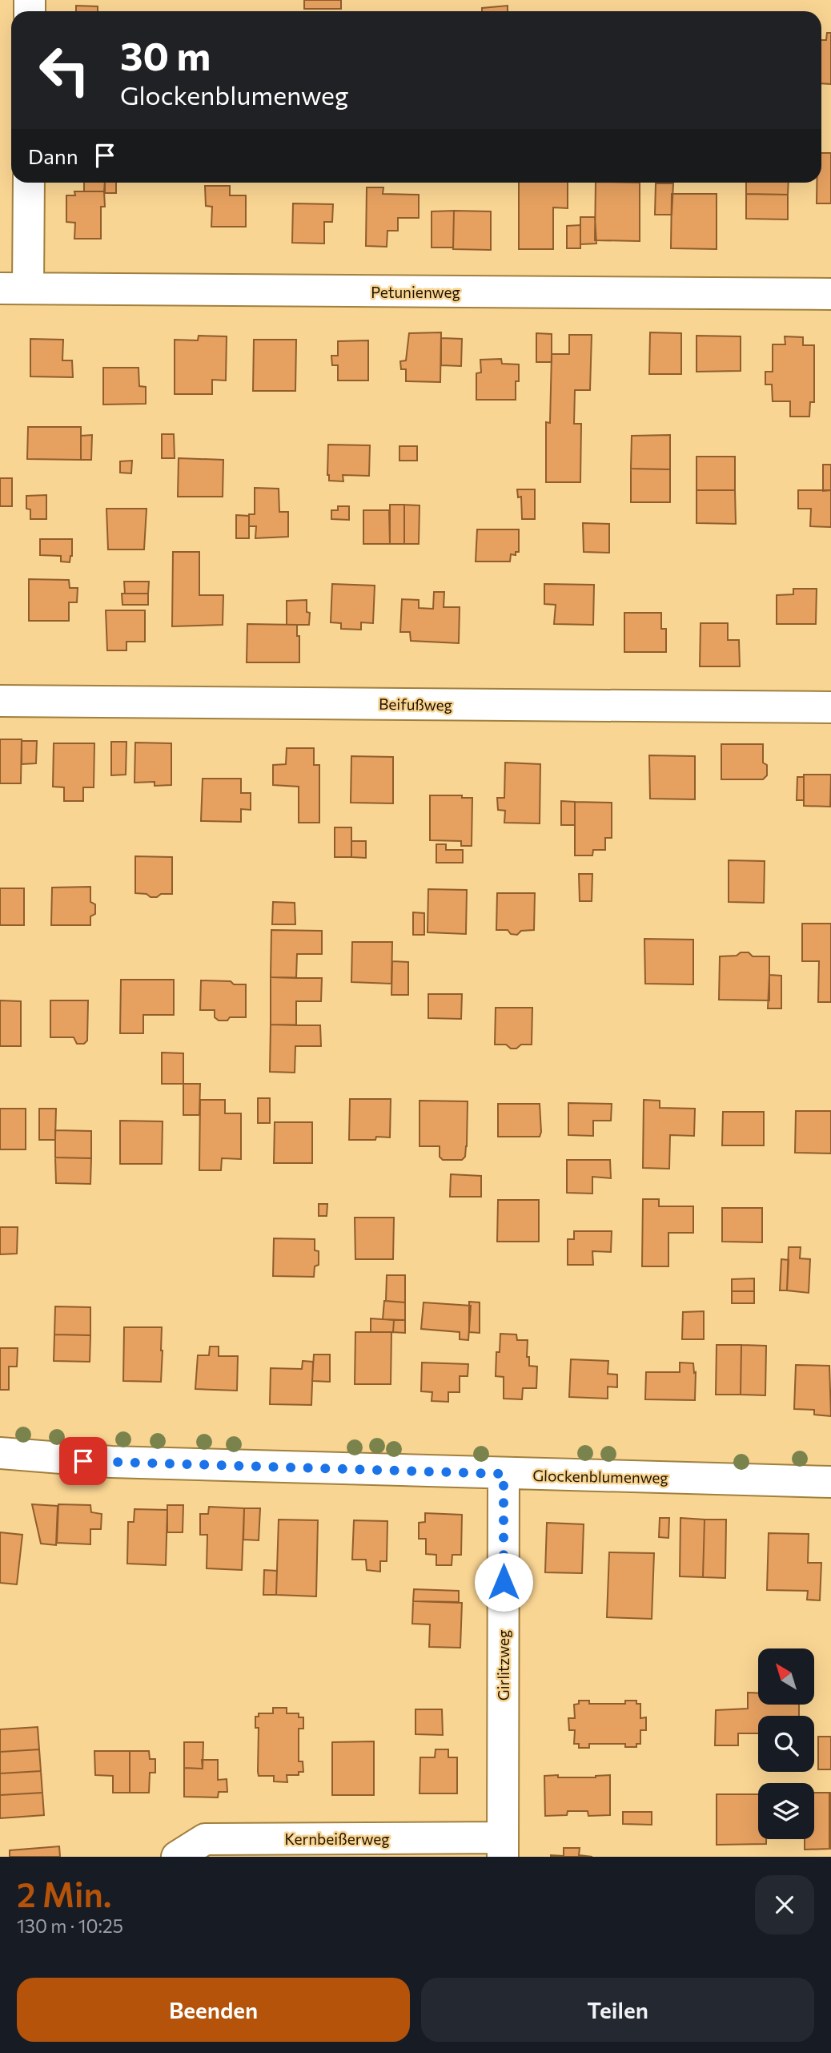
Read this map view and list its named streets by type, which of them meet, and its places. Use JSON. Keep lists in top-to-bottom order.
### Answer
{
  "streets": {
    "street": [
      "Petunienweg",
      "Beifußweg",
      "Glockenblumenweg",
      "Girlitzweg",
      "Kernbeißerweg"
    ]
  },
  "crossings": [
    ["Glockenblumenweg", "Girlitzweg"],
    ["Girlitzweg", "Kernbeißerweg"]
  ],
  "north": "top left",
  "page": {
    "turn": ["30 m", "Glockenblumenweg"],
    "then": "Dann",
    "heading": ["2 Min.", "130 m · 10:25"],
    "buttons": ["Beenden", "Teilen"]
  }
}
